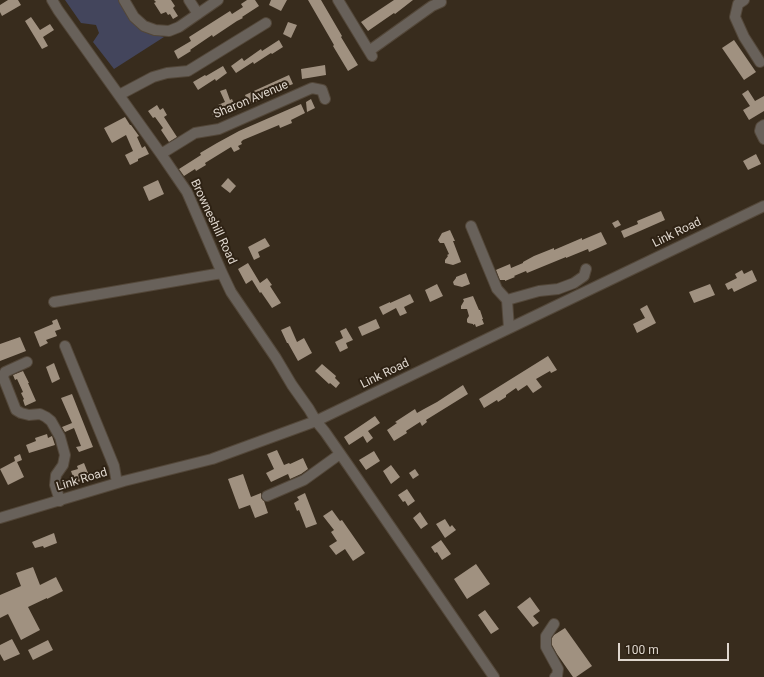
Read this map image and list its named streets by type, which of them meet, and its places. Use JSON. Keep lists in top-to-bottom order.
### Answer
{
  "streets": {
    "street": ["Sharon Avenue", "Browneshill Road", "Link Road"]
  },
  "crossings": [
    ["Sharon Avenue", "Browneshill Road"],
    ["Browneshill Road", "Link Road"]
  ],
  "scale_bar": "100 m"
}
